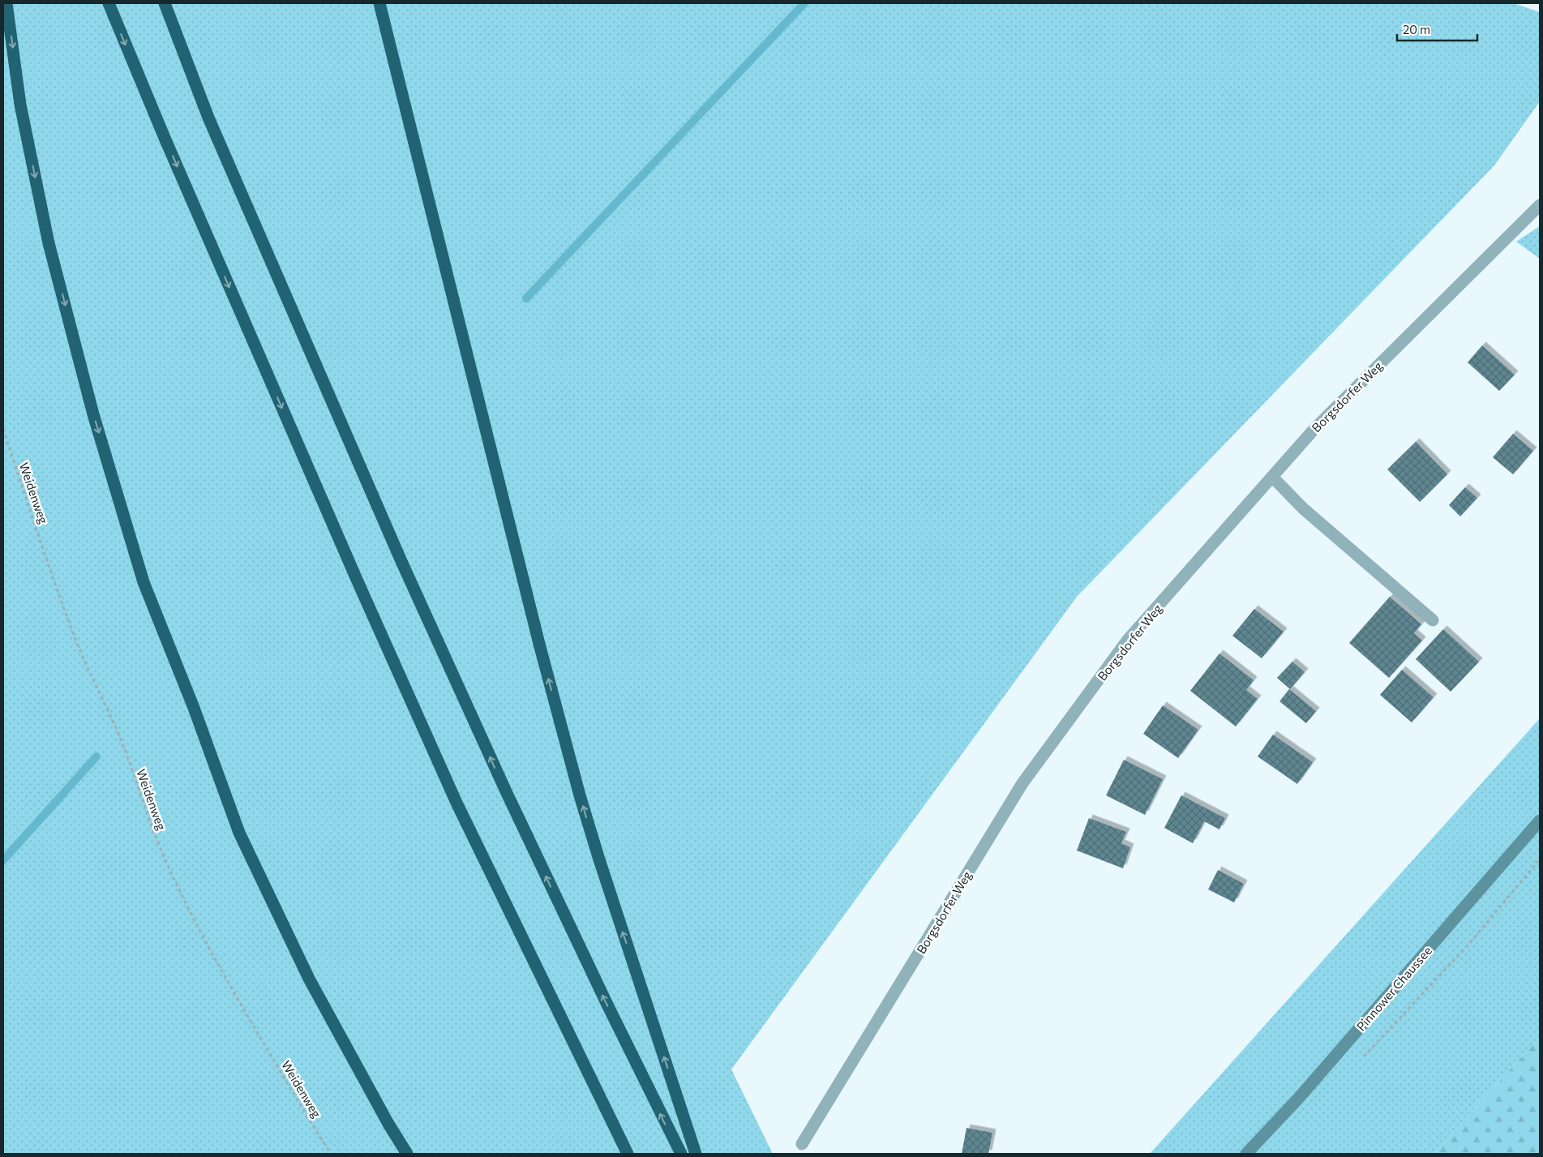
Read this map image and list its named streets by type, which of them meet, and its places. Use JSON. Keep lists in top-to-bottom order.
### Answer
{
  "streets": {
    "main road": ["Pinnower Chaussee"],
    "street": ["Borgsdorfer Weg"],
    "path": ["Weidenweg"]
  },
  "scale_bar": "20 m"
}
